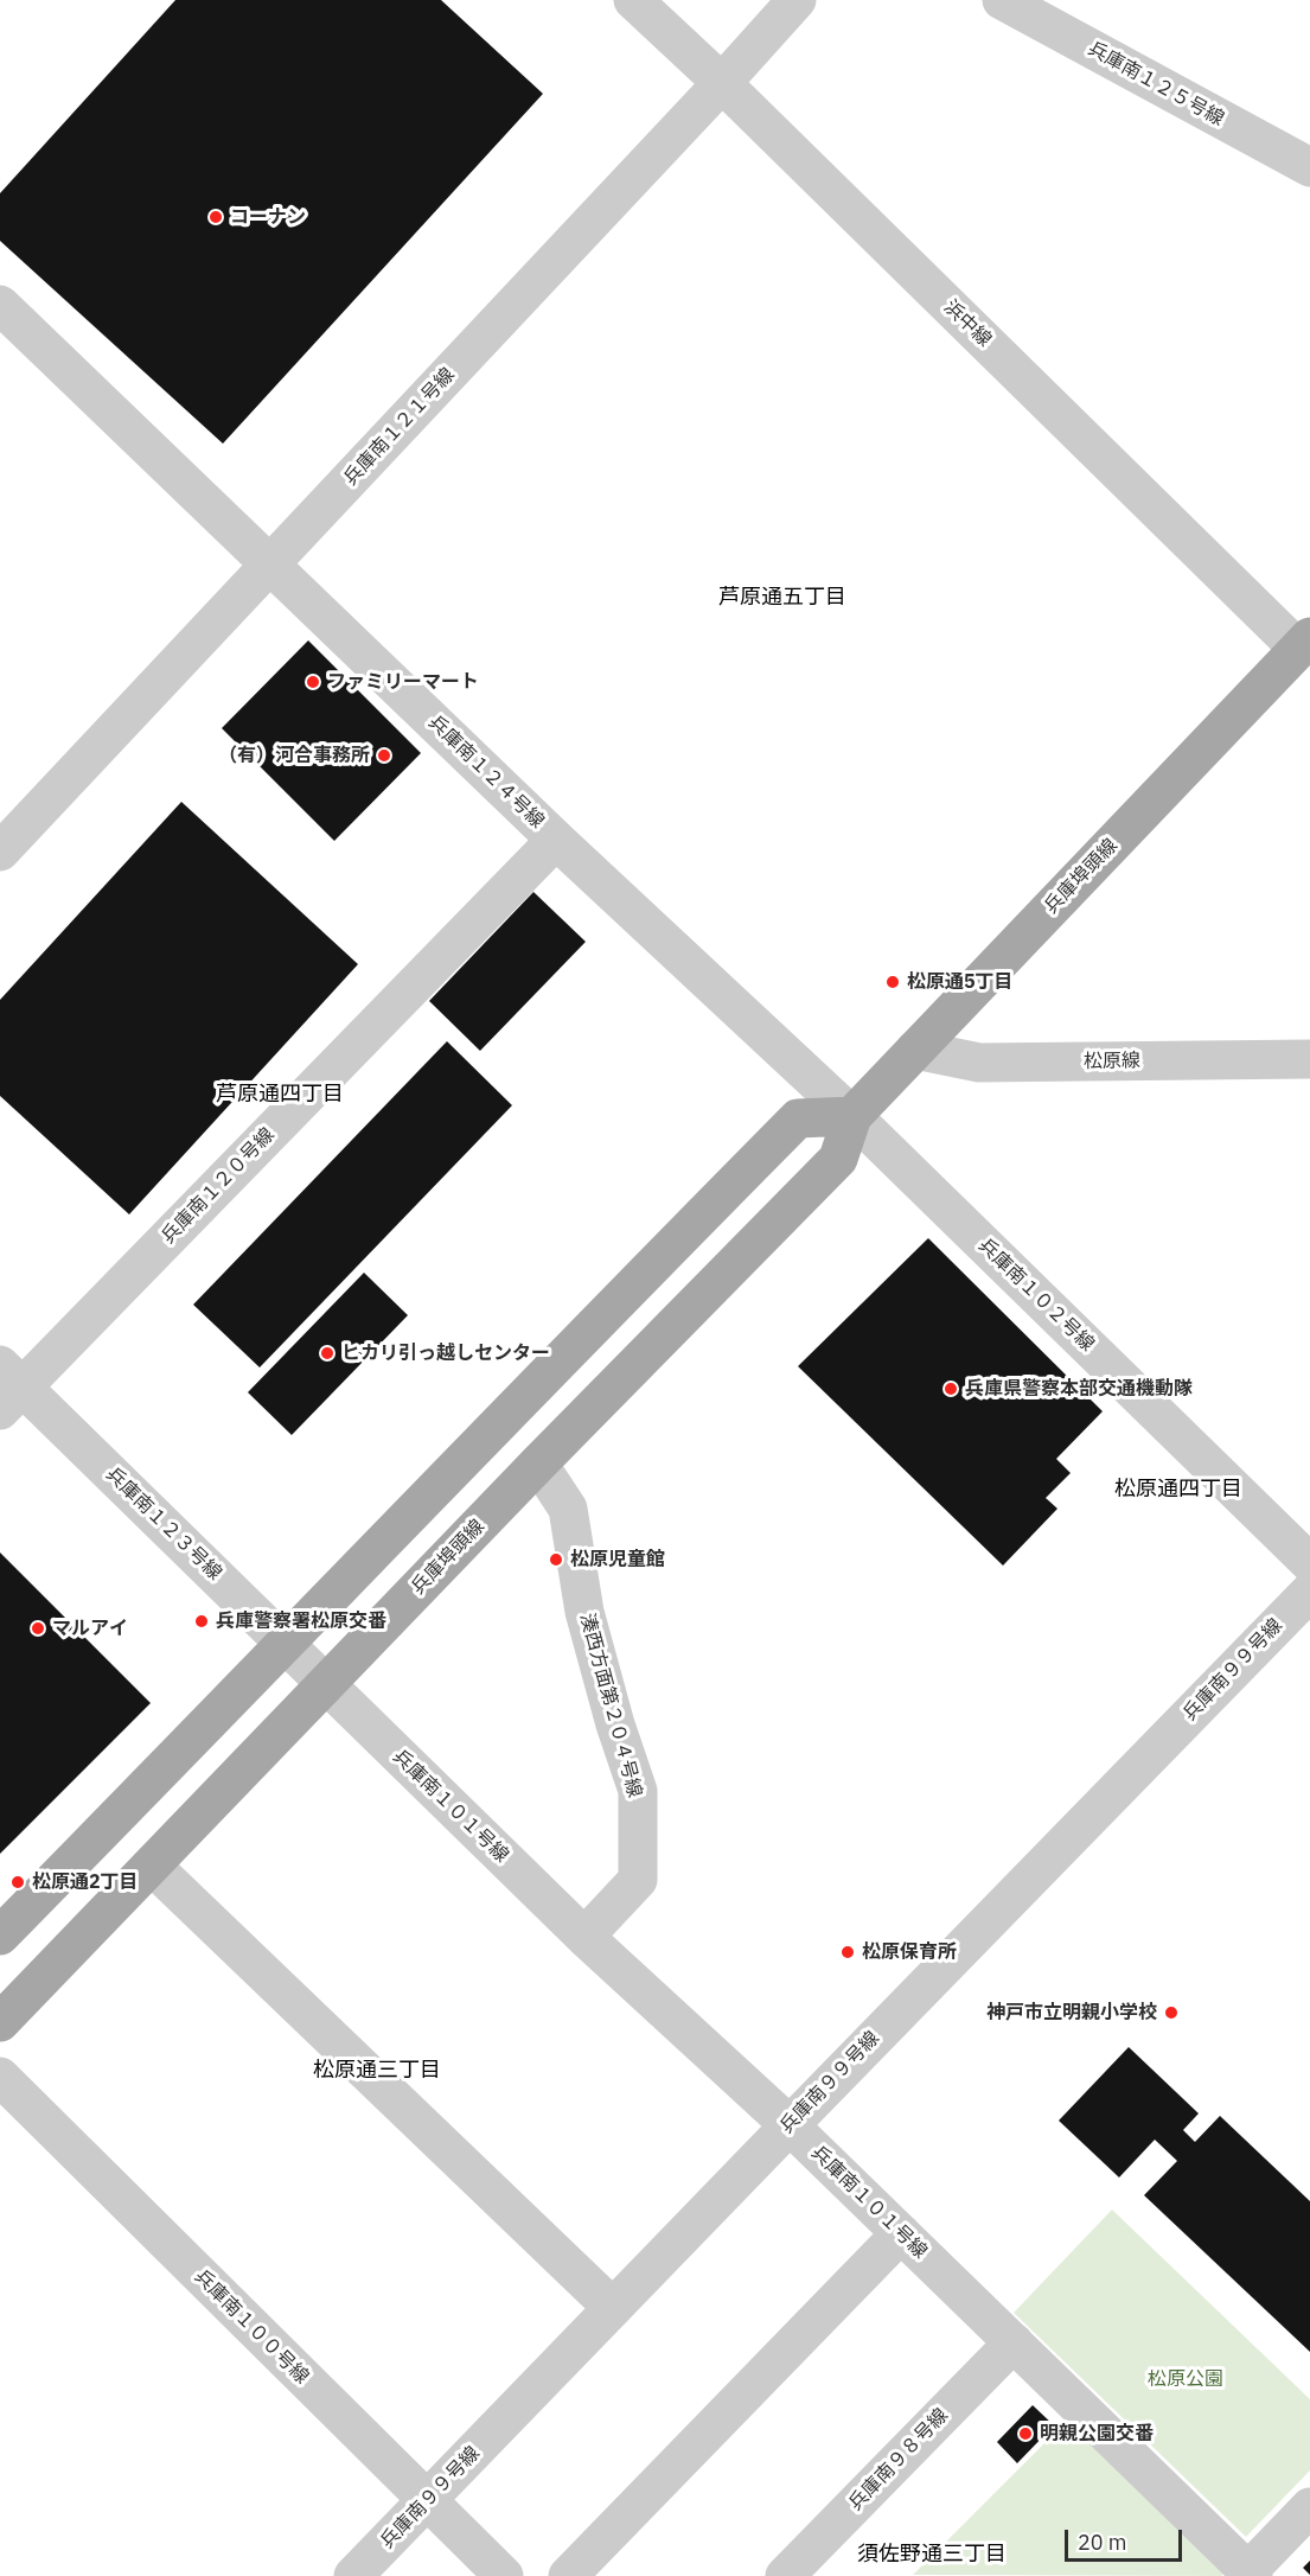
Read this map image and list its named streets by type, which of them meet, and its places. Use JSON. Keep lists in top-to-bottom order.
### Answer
{
  "streets": {
    "main road": ["兵庫埠頭線"],
    "street": [
      "兵庫南１２５号線",
      "浜中線",
      "兵庫南１２１号線",
      "兵庫南１２４号線",
      "松原線",
      "兵庫南１２０号線",
      "兵庫南１０２号線",
      "兵庫南１２３号線",
      "兵庫南９９号線",
      "湊西方面第２０４号線",
      "兵庫南１０１号線",
      "兵庫南１００号線",
      "兵庫南９８号線"
    ]
  },
  "crossings": [
    ["浜中線", "兵庫南１２１号線"],
    ["浜中線", "兵庫埠頭線"],
    ["兵庫南１２１号線", "兵庫南１２４号線"],
    ["兵庫南１２４号線", "兵庫埠頭線"],
    ["兵庫南１２４号線", "兵庫南１２０号線"],
    ["兵庫南１２４号線", "兵庫南１０２号線"],
    ["兵庫埠頭線", "松原線"],
    ["兵庫埠頭線", "兵庫南１０２号線"],
    ["兵庫埠頭線", "兵庫南１２３号線"],
    ["兵庫埠頭線", "湊西方面第２０４号線"],
    ["兵庫埠頭線", "兵庫南１０１号線"],
    ["兵庫南１２０号線", "兵庫南１２３号線"],
    ["兵庫南１２３号線", "兵庫南１０１号線"],
    ["兵庫南９９号線", "兵庫南１０１号線"],
    ["兵庫南９９号線", "兵庫南１００号線"],
    ["湊西方面第２０４号線", "兵庫南１０１号線"],
    ["兵庫南１０１号線", "兵庫南９８号線"]
  ],
  "districts": [
    "芦原通五丁目",
    "芦原通四丁目",
    "松原通四丁目",
    "松原通三丁目",
    "須佐野通三丁目"
  ],
  "parks": ["松原公園"],
  "places": [
    "コーナン",
    "ファミリーマート",
    "（有）河合事務所",
    "松原通5丁目",
    "ヒカリ引っ越しセンター",
    "兵庫県警察本部交通機動隊",
    "松原児童館",
    "兵庫警察署松原交番",
    "マルアイ",
    "松原通2丁目",
    "松原保育所",
    "神戸市立明親小学校",
    "明親公園交番"
  ],
  "scale_bar": "20 m"
}
